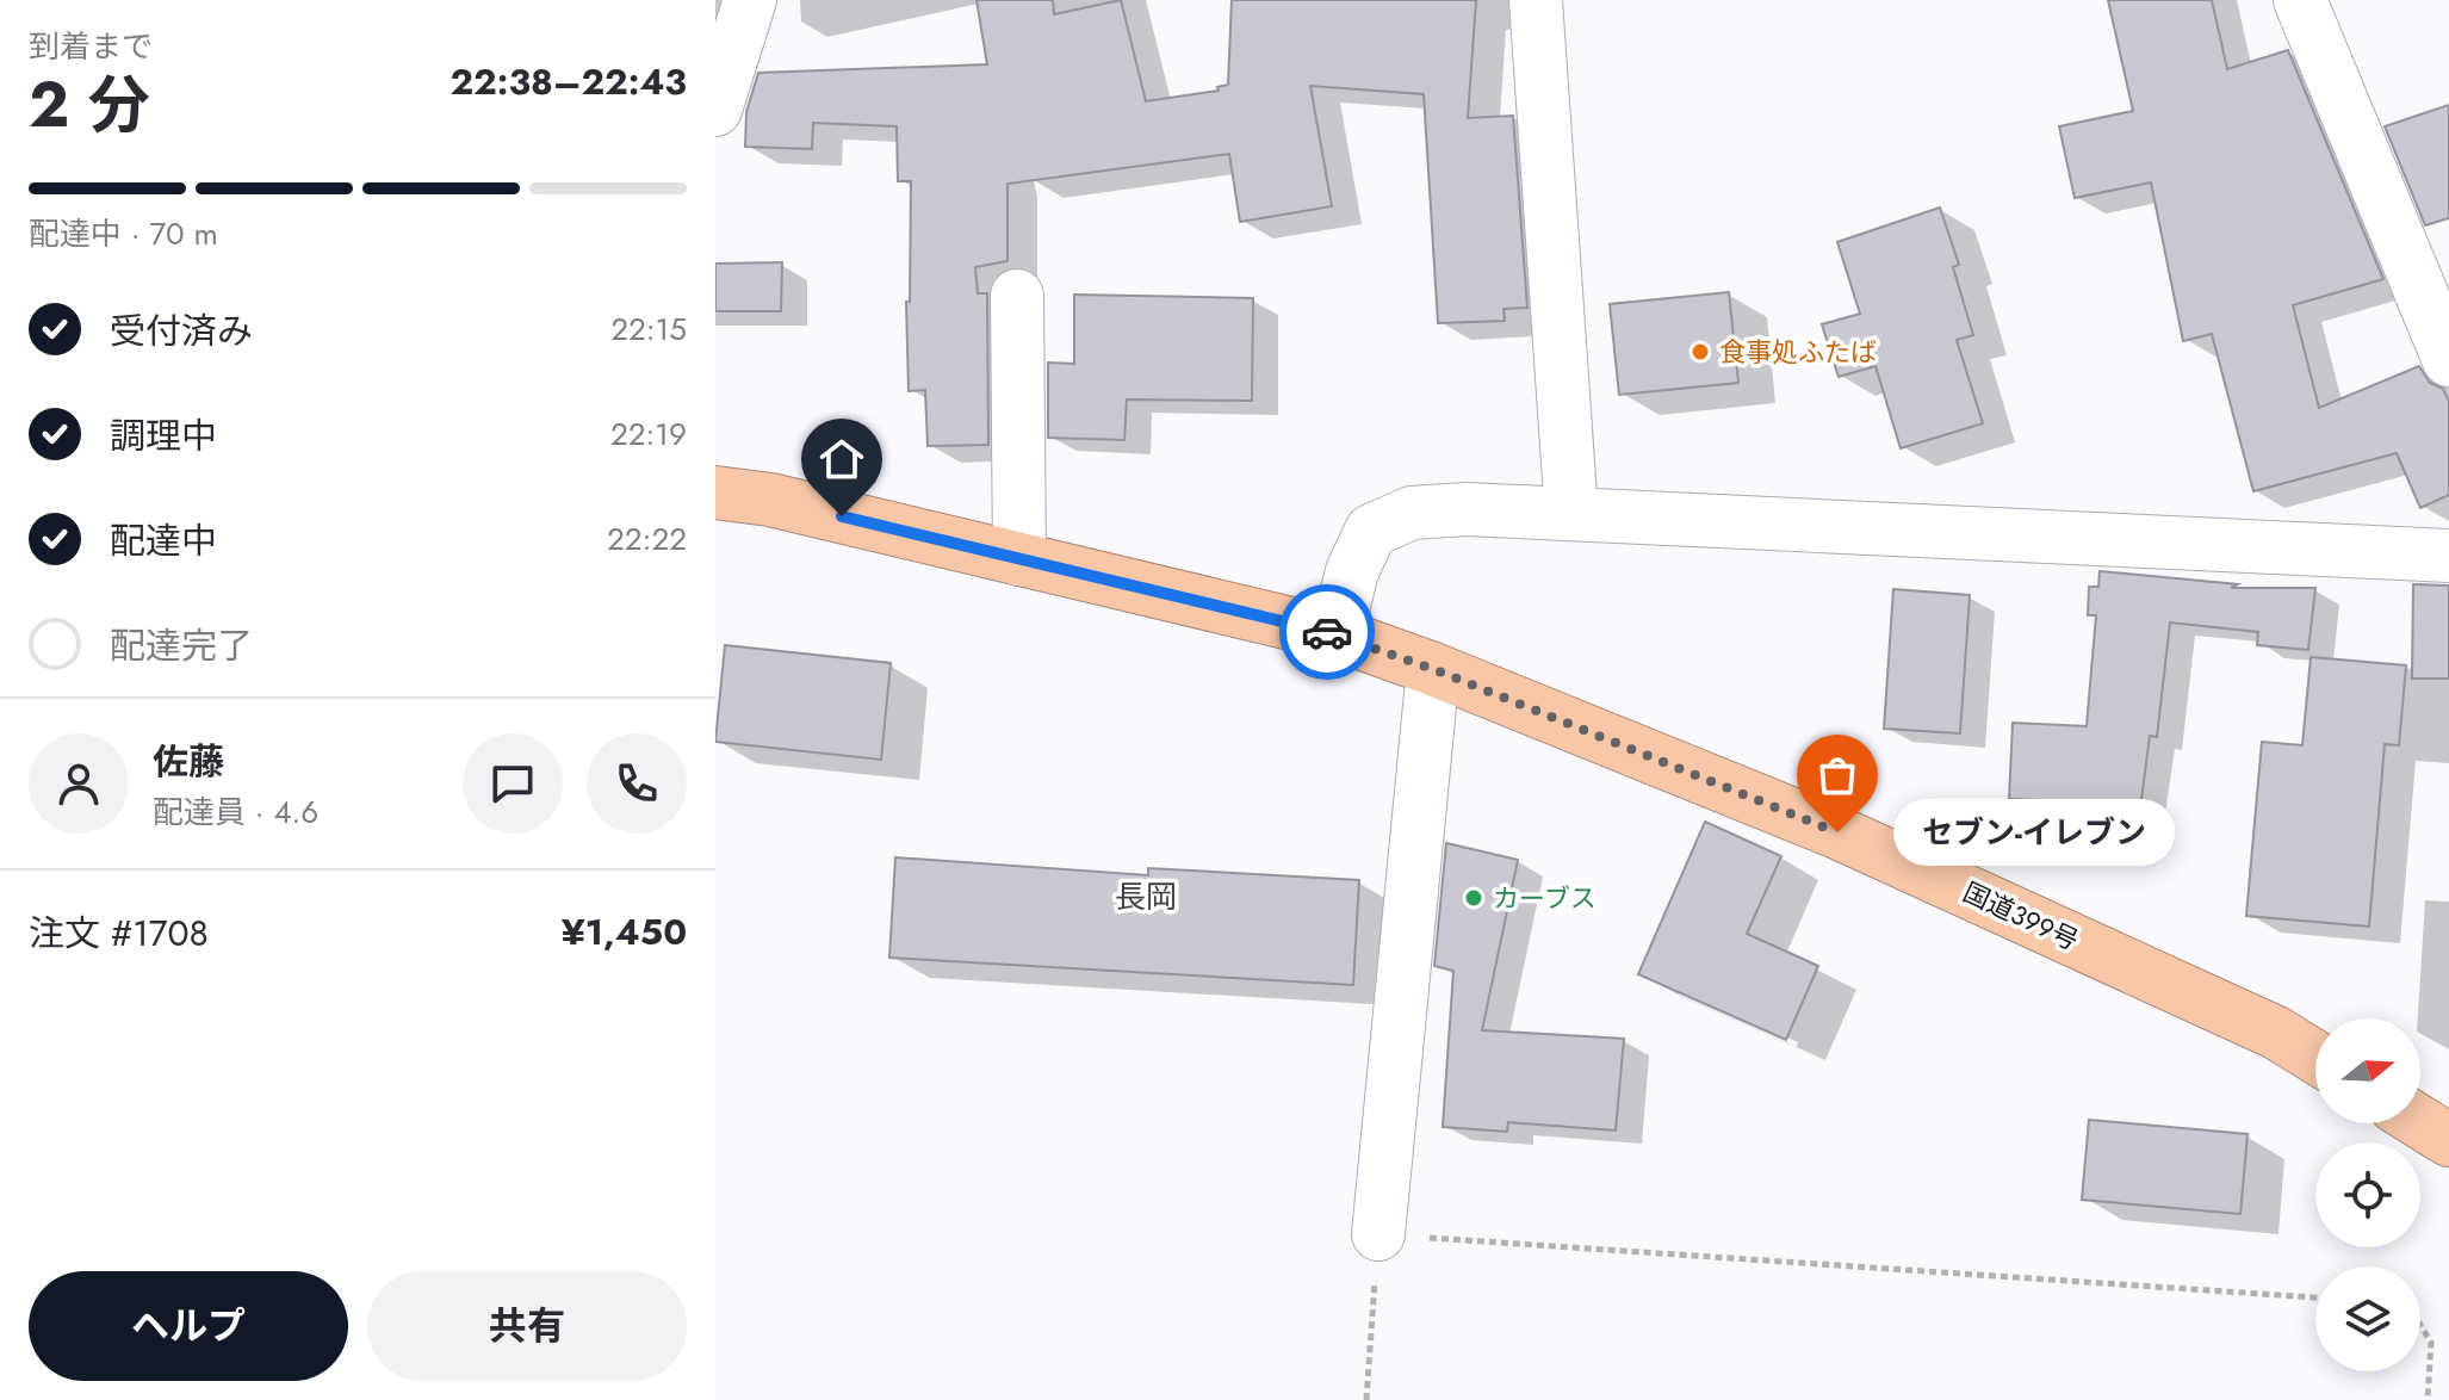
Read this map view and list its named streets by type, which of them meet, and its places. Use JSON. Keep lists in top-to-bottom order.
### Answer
{
  "streets": {
    "highway": ["国道399号"]
  },
  "districts": ["長岡"],
  "places": ["食事処ふたば", "セブン-イレブン", "カーブス"],
  "north": "right",
  "page": {
    "heading": ["2 分", "到着まで", "22:38–22:43"],
    "panel": [
      "佐藤",
      "配達員 · 4.6",
      "注文 #1708",
      "¥1,450"
    ],
    "bar": "配達中 · 70 m",
    "list": [
      ["受付済み", "22:15"],
      ["調理中", "22:19"],
      ["配達中", "22:22"],
      "配達完了"
    ],
    "bubble": "セブン-イレブン",
    "buttons": ["ヘルプ", "共有"]
  }
}
